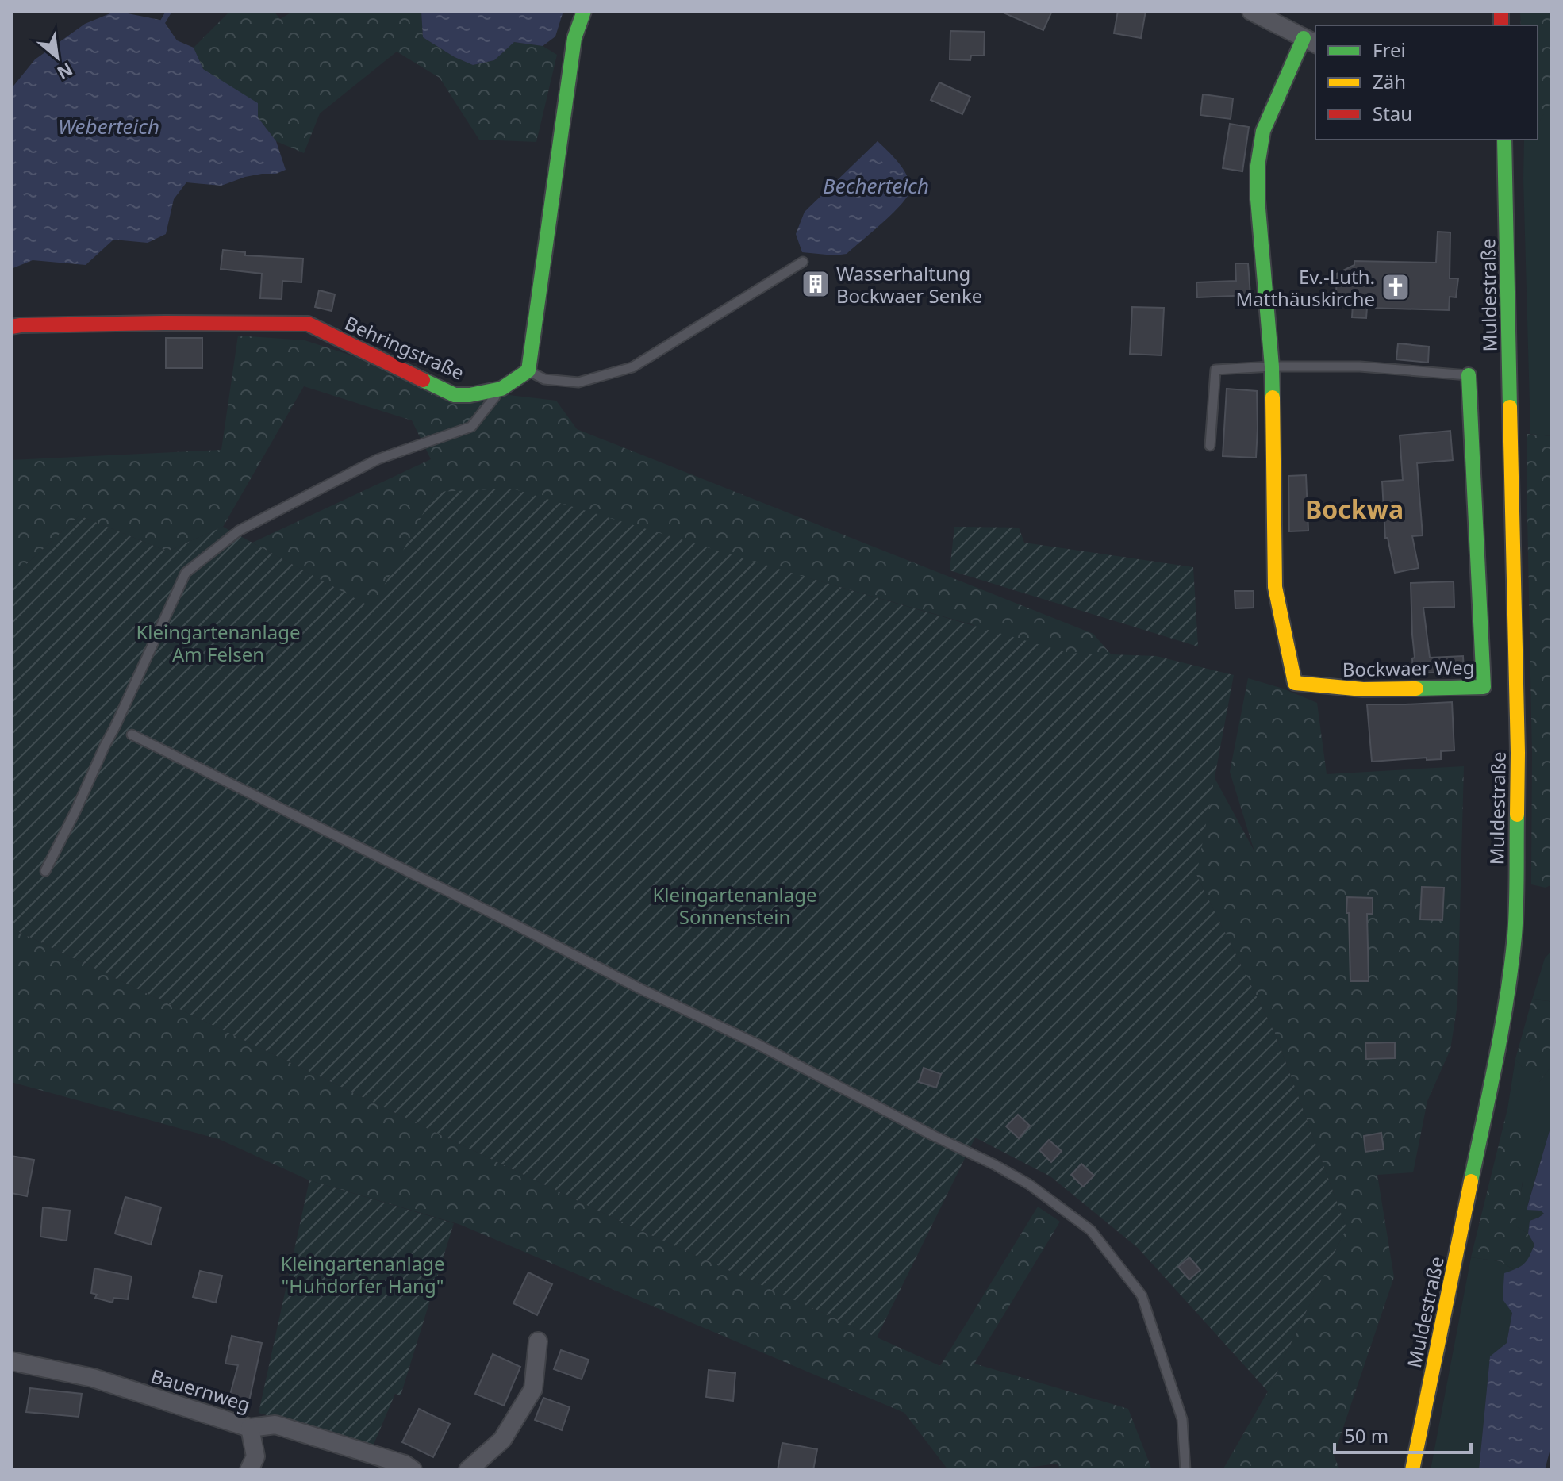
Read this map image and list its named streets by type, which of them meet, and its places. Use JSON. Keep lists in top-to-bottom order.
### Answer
{
  "streets": {
    "street": [
      "Muldestraße",
      "Behringstraße",
      "Bockwaer Weg",
      "Bauernweg"
    ]
  },
  "districts": ["Bockwa"],
  "water": ["Weberteich", "Becherteich"],
  "parks": ["Kleingartenanlage Am Felsen", "Kleingartenanlage Sonnenstein", "Kleingartenanlage \"Huhdorfer Hang\""],
  "places": {
    "building": ["Wasserhaltung Bockwaer Senke"],
    "church": ["Ev.-Luth. Matthäuskirche"]
  },
  "legend": ["Frei", "Zäh", "Stau"],
  "scale_bar": "50 m",
  "north": "bottom right"
}
